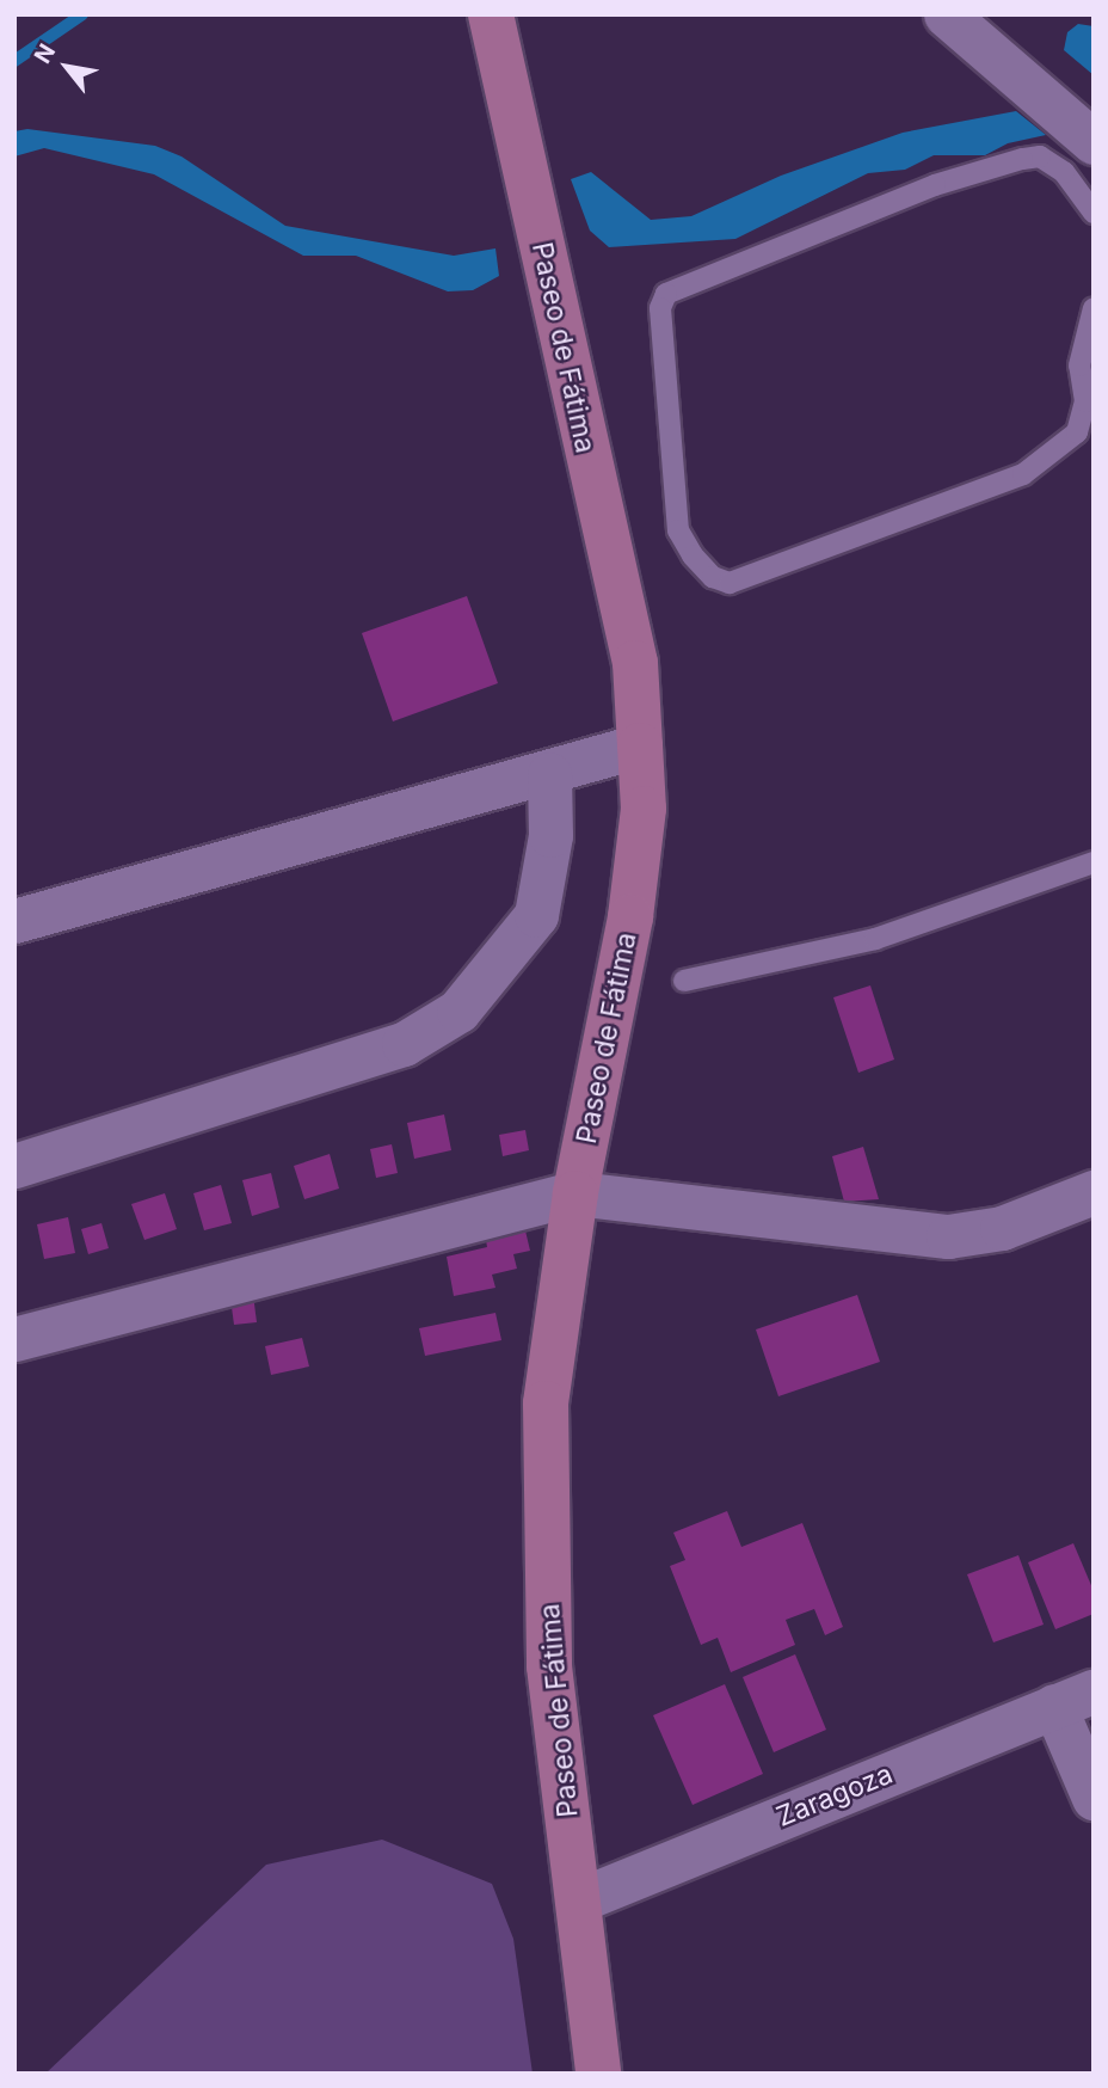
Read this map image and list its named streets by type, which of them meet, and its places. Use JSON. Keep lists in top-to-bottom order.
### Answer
{
  "streets": {
    "street": ["Paseo de Fátima", "Zaragoza"]
  },
  "crossings": [
    ["Paseo de Fátima", "Zaragoza"]
  ],
  "north": "top left"
}
